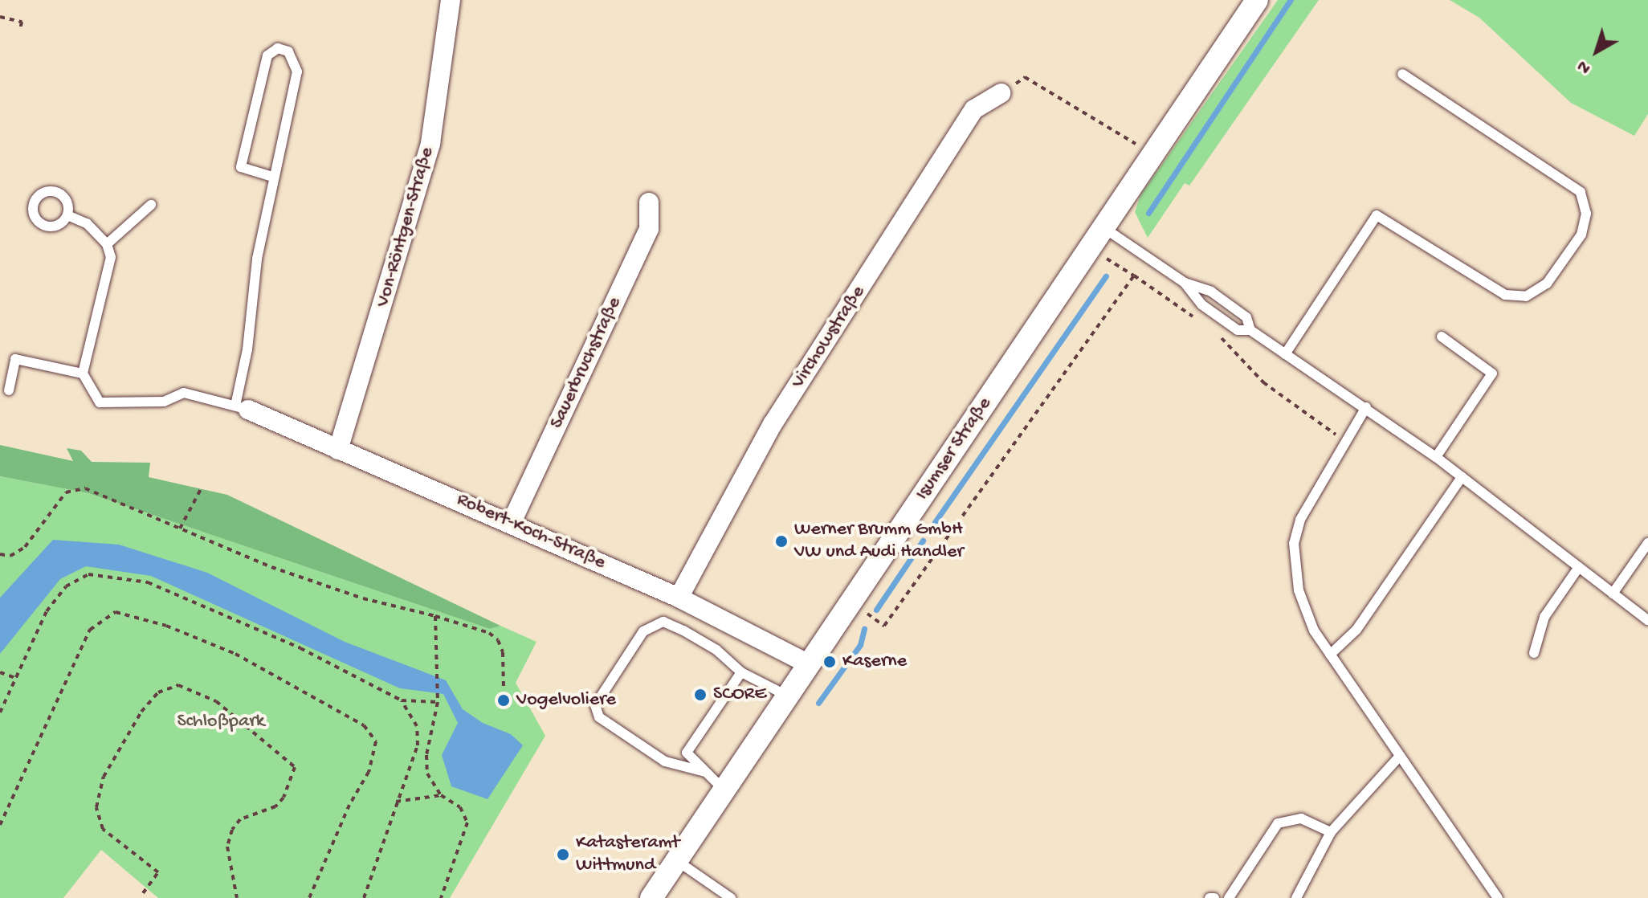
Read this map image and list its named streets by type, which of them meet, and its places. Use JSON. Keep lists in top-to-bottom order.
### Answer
{
  "streets": {
    "street": [
      "Von-Röntgen-Straße",
      "Virchowstraße",
      "Sauerbruchstraße",
      "Isumser Straße",
      "Robert-Koch-Straße"
    ]
  },
  "crossings": [
    ["Von-Röntgen-Straße", "Robert-Koch-Straße"],
    ["Virchowstraße", "Robert-Koch-Straße"],
    ["Sauerbruchstraße", "Robert-Koch-Straße"],
    ["Isumser Straße", "Robert-Koch-Straße"]
  ],
  "parks": ["Schloßpark"],
  "places": [
    "Werner Brumm GmbH VW und Audi Handler",
    "Kaserne",
    "SCORE",
    "Vogelvoliere",
    "Katasteramt Wittmund"
  ],
  "north": "bottom left"
}
